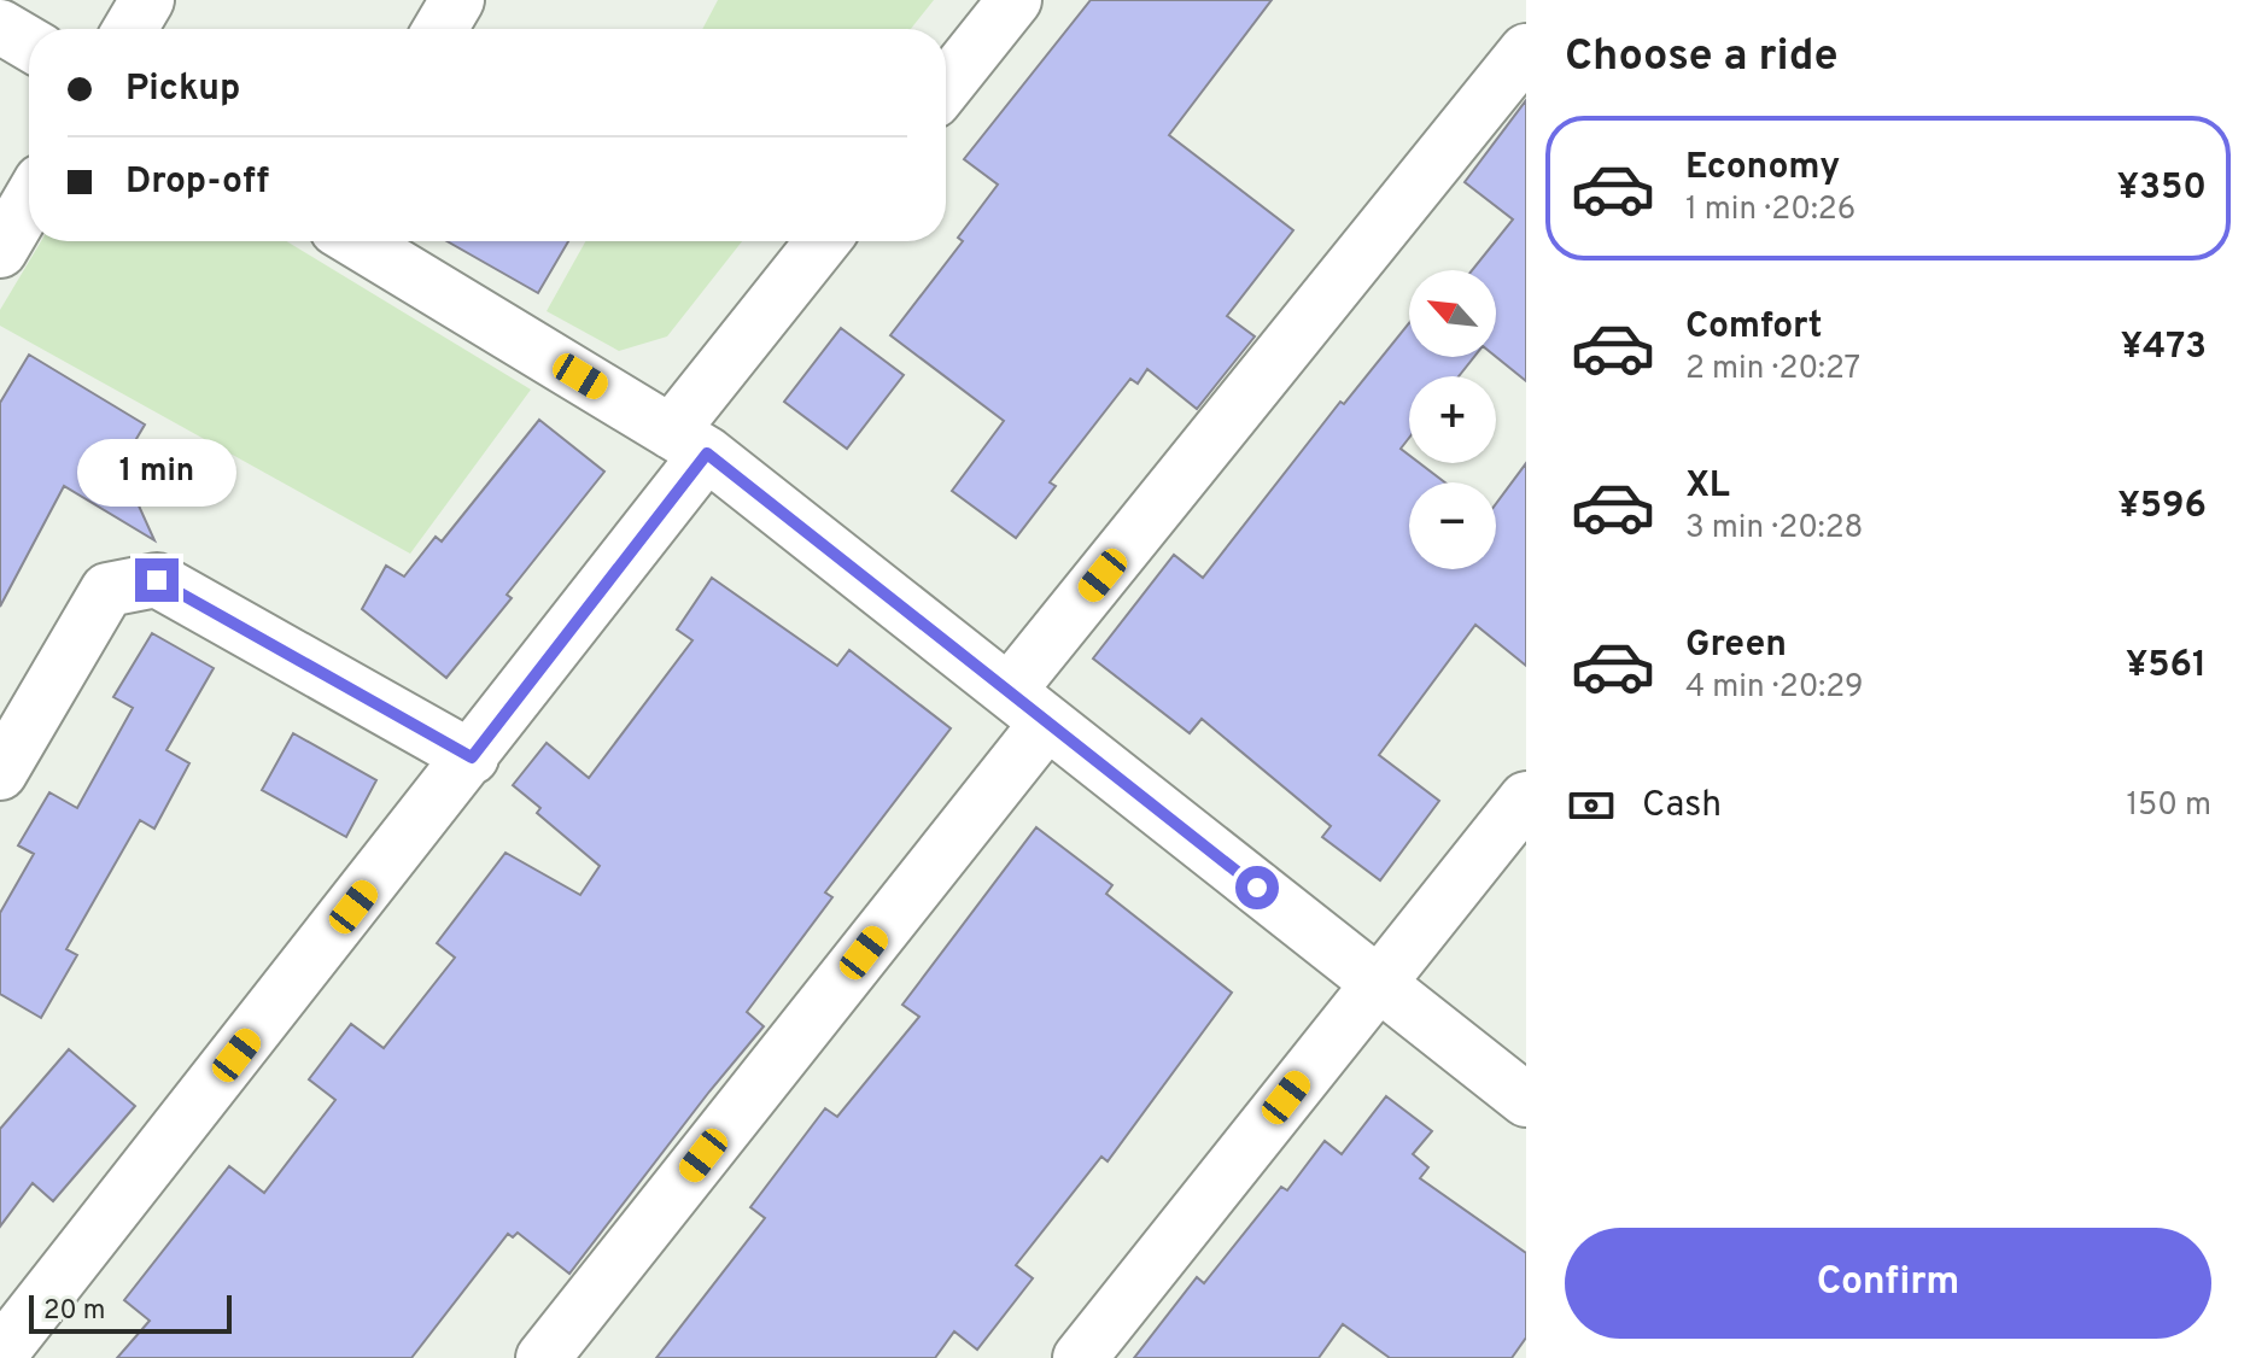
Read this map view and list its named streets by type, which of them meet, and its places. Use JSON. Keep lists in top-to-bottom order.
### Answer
{
  "scale_bar": "20 m",
  "north": "top left",
  "page": {
    "heading": "Choose a ride",
    "banner": ["Pickup", "Drop-off"],
    "list": [
      {
        "name": "Economy",
        "note": "1 min · 20:26",
        "value": "¥350"
      },
      {
        "name": "Comfort",
        "note": "2 min · 20:27",
        "value": "¥473"
      },
      {
        "name": "XL",
        "note": "3 min · 20:28",
        "value": "¥596"
      },
      {
        "name": "Green",
        "note": "4 min · 20:29",
        "value": "¥561"
      }
    ],
    "map_buttons": ["+", "−"],
    "bubble": "1 min",
    "pay": ["Cash", "150 m"],
    "buttons": "Confirm",
    "scale": "20 m"
  }
}
